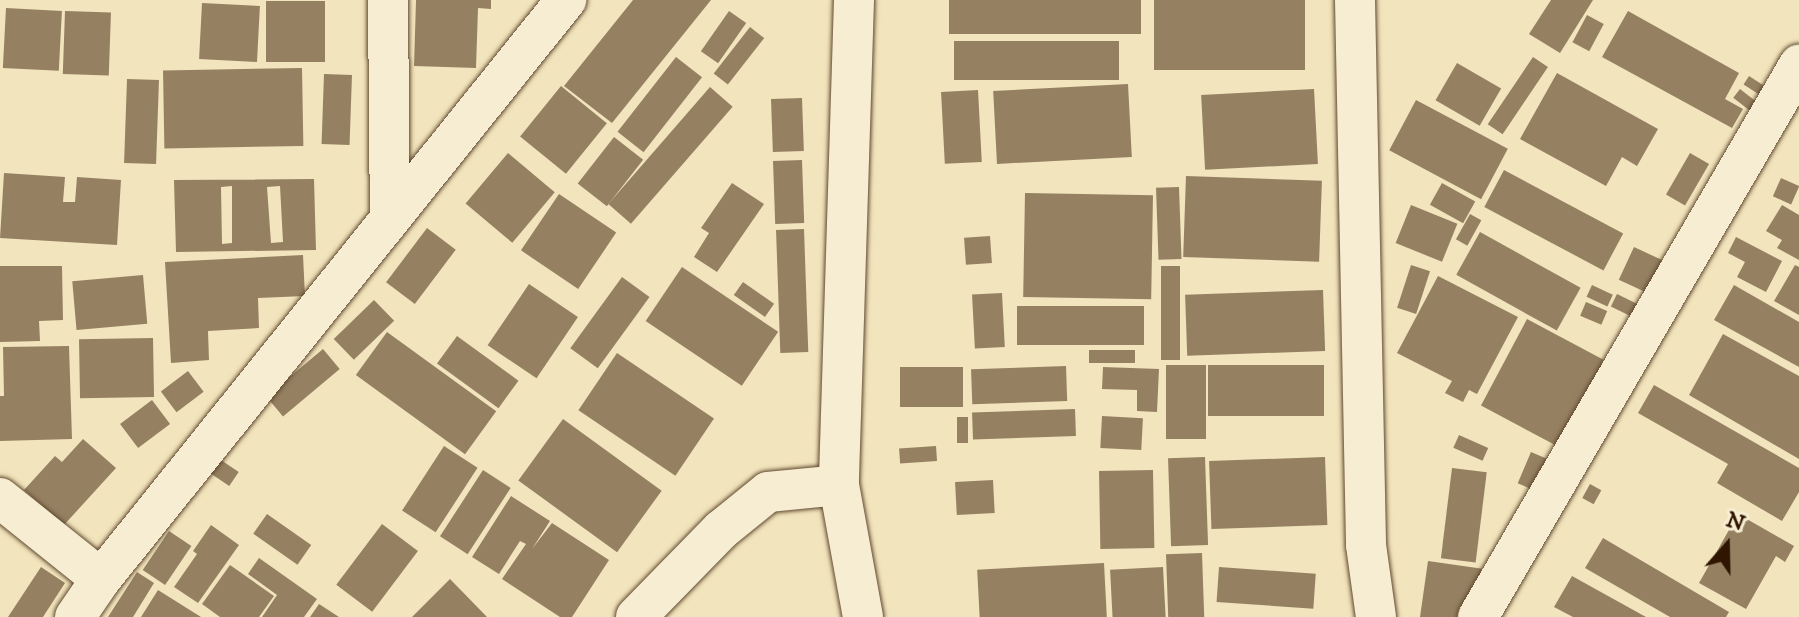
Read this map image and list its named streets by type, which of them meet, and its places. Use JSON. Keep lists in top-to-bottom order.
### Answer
{
  "north": "top"
}
